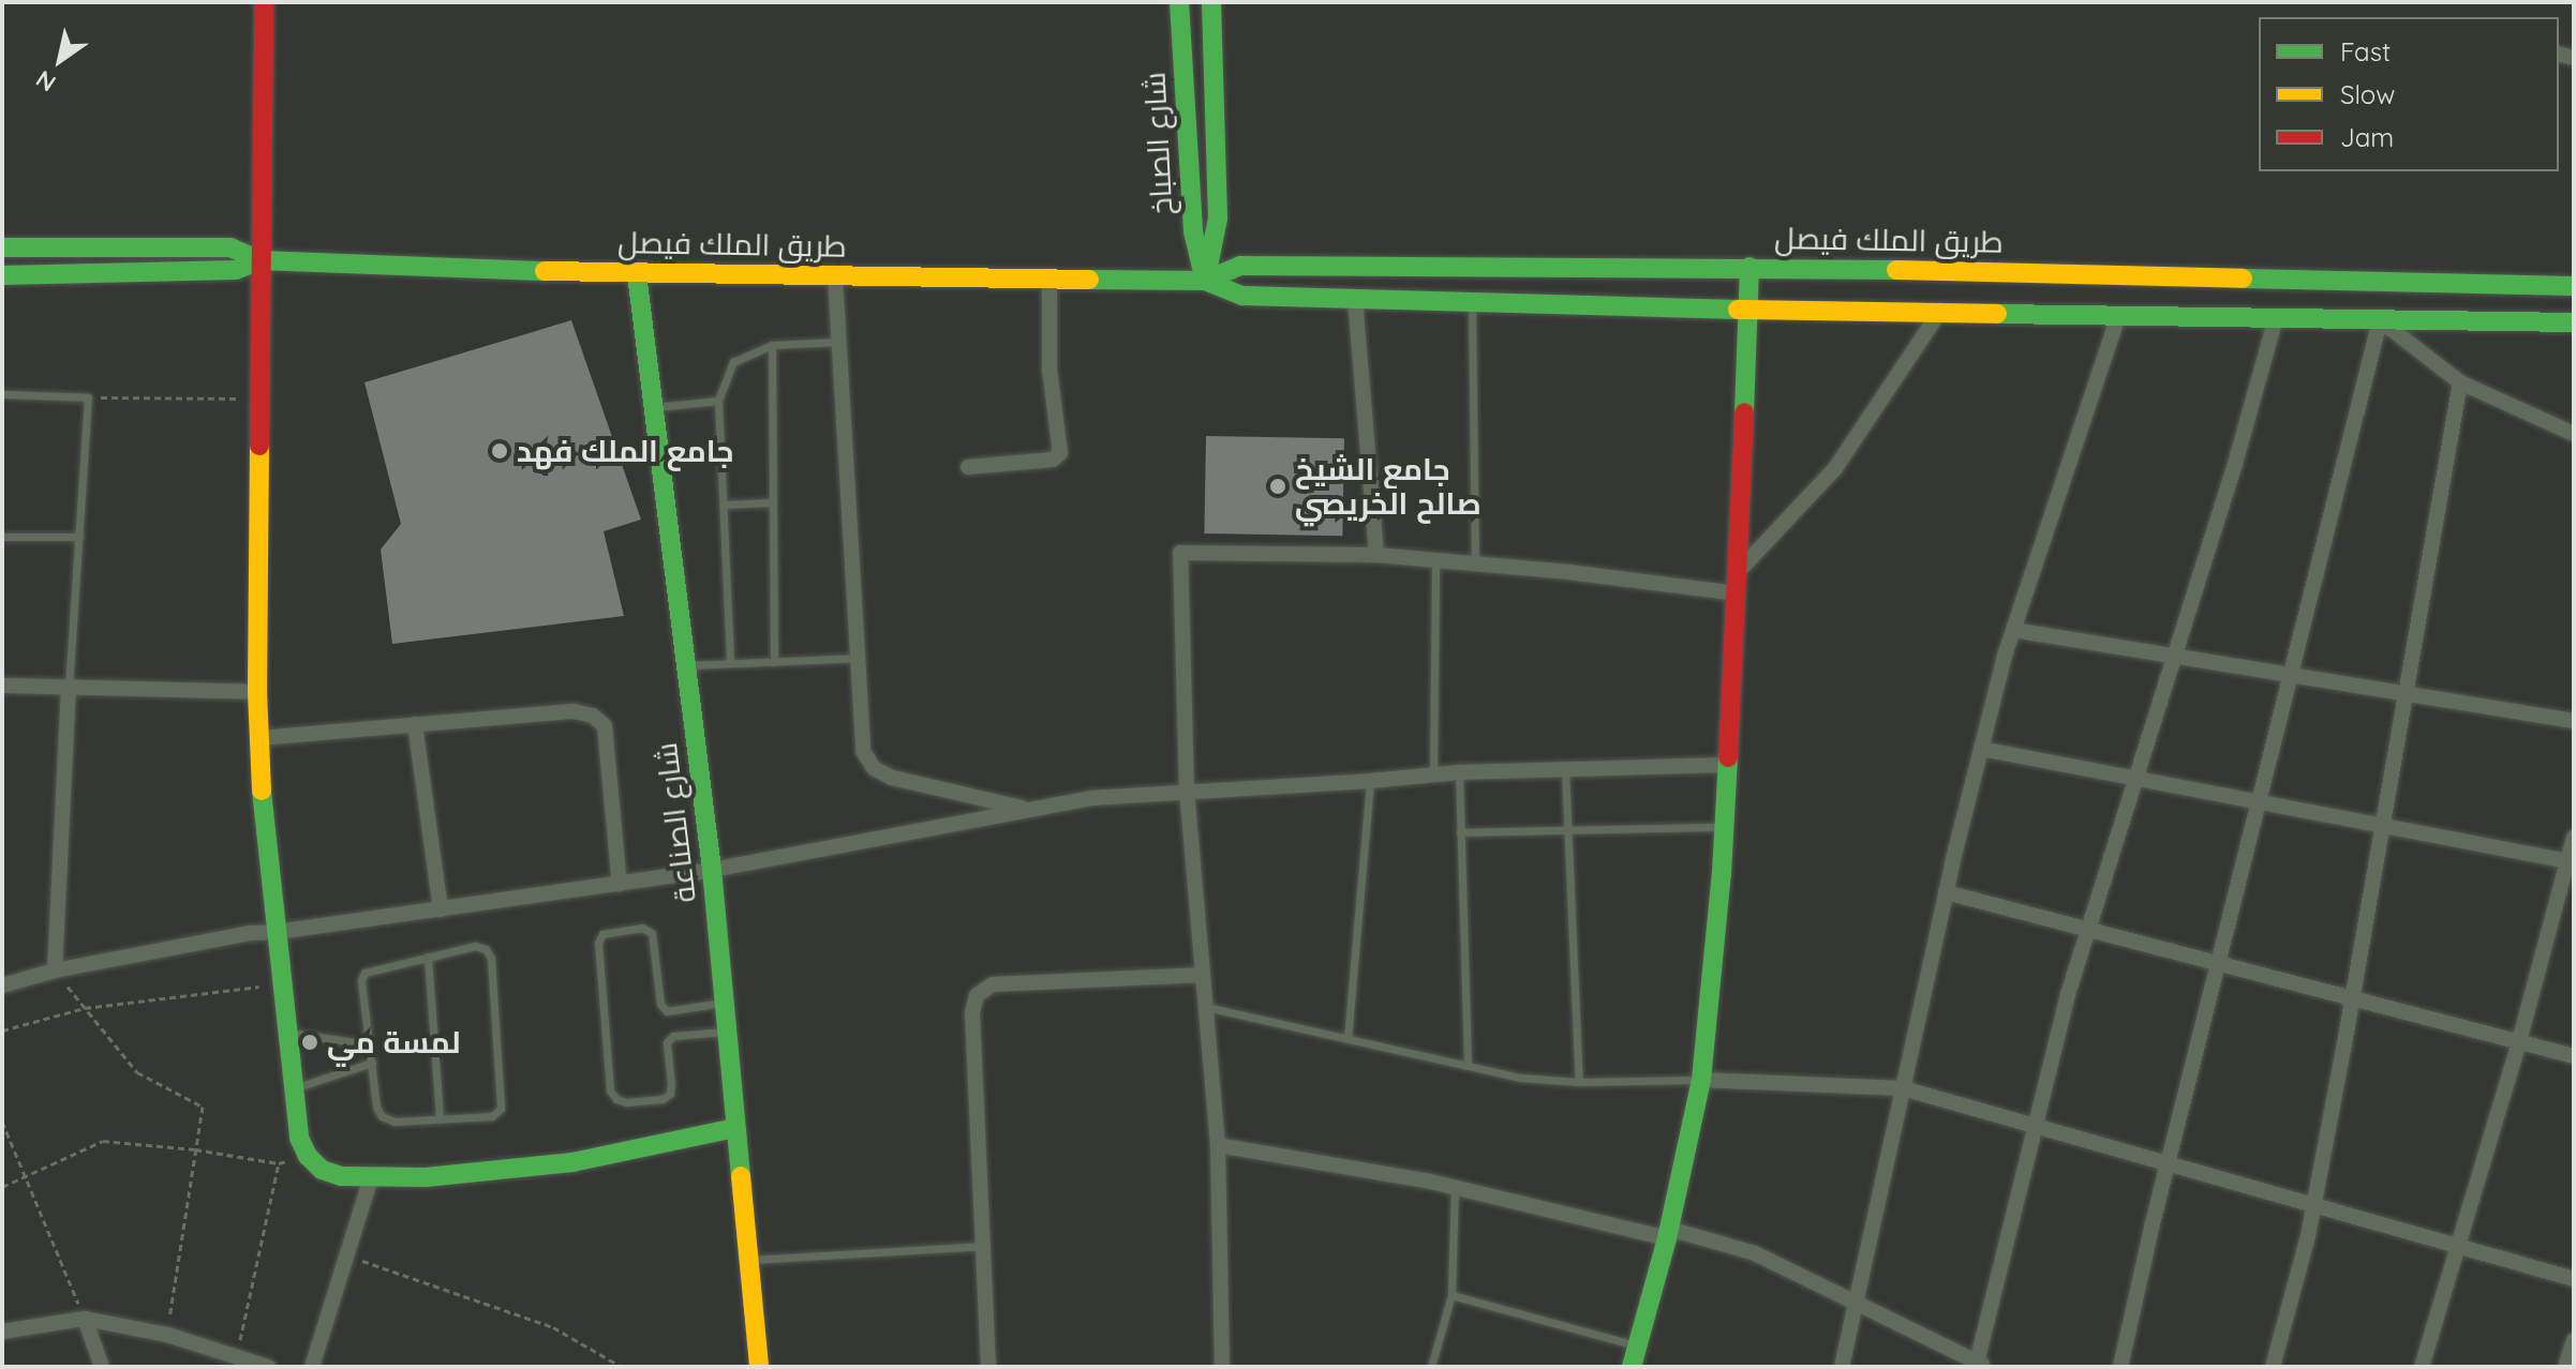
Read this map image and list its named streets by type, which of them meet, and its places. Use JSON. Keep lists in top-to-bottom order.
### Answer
{
  "streets": {
    "street": ["شارع الصباخ", "طريق الملك فيصل", "شارع الصناعة"]
  },
  "crossings": [
    ["شارع الصباخ", "طريق الملك فيصل"],
    ["طريق الملك فيصل", "شارع الصناعة"]
  ],
  "places": ["جامع الملك فهد", "جامع الشيخ صالح الخريصي", "لمسة مي"],
  "legend": ["Fast", "Slow", "Jam"],
  "north": "bottom left"
}
